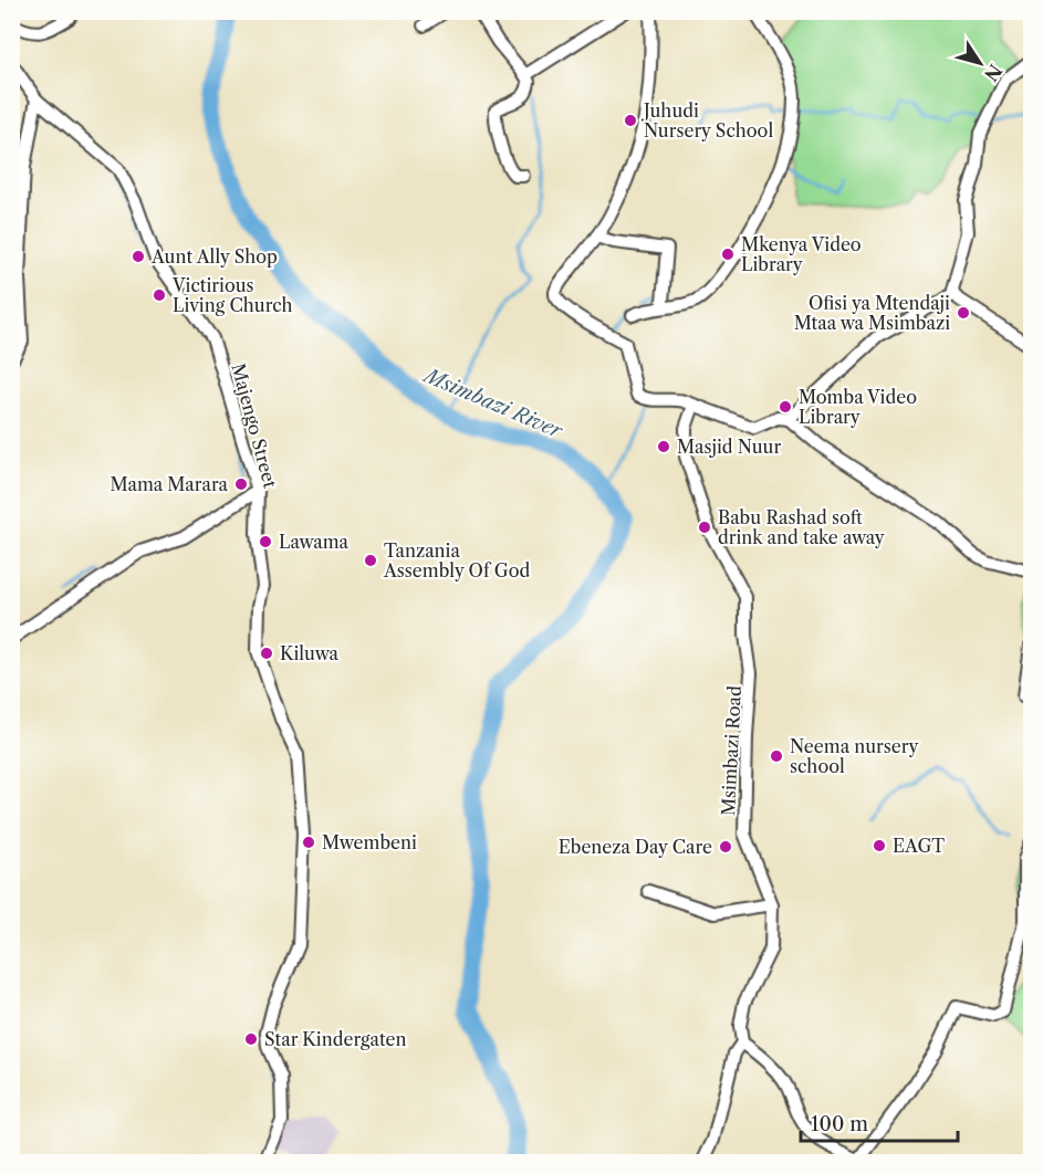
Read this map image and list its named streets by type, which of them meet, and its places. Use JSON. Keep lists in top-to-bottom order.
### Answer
{
  "streets": {
    "street": ["Majengo Street", "Msimbazi Road"]
  },
  "water": ["Msimbazi River"],
  "places": [
    "Juhudi Nursery School",
    "Mkenya Video Library",
    "Aunt Ally Shop",
    "Victirious Living Church",
    "Ofisi ya Mtendaji Mtaa wa Msimbazi",
    "Momba Video Library",
    "Masjid Nuur",
    "Mama Marara",
    "Babu Rashad soft drink and take away",
    "Lawama",
    "Tanzania Assembly Of God",
    "Kiluwa",
    "Neema nursery school",
    "Mwembeni",
    "EAGT",
    "Ebeneza Day Care",
    "Star Kindergaten"
  ],
  "scale_bar": "100 m",
  "north": "bottom right"
}
